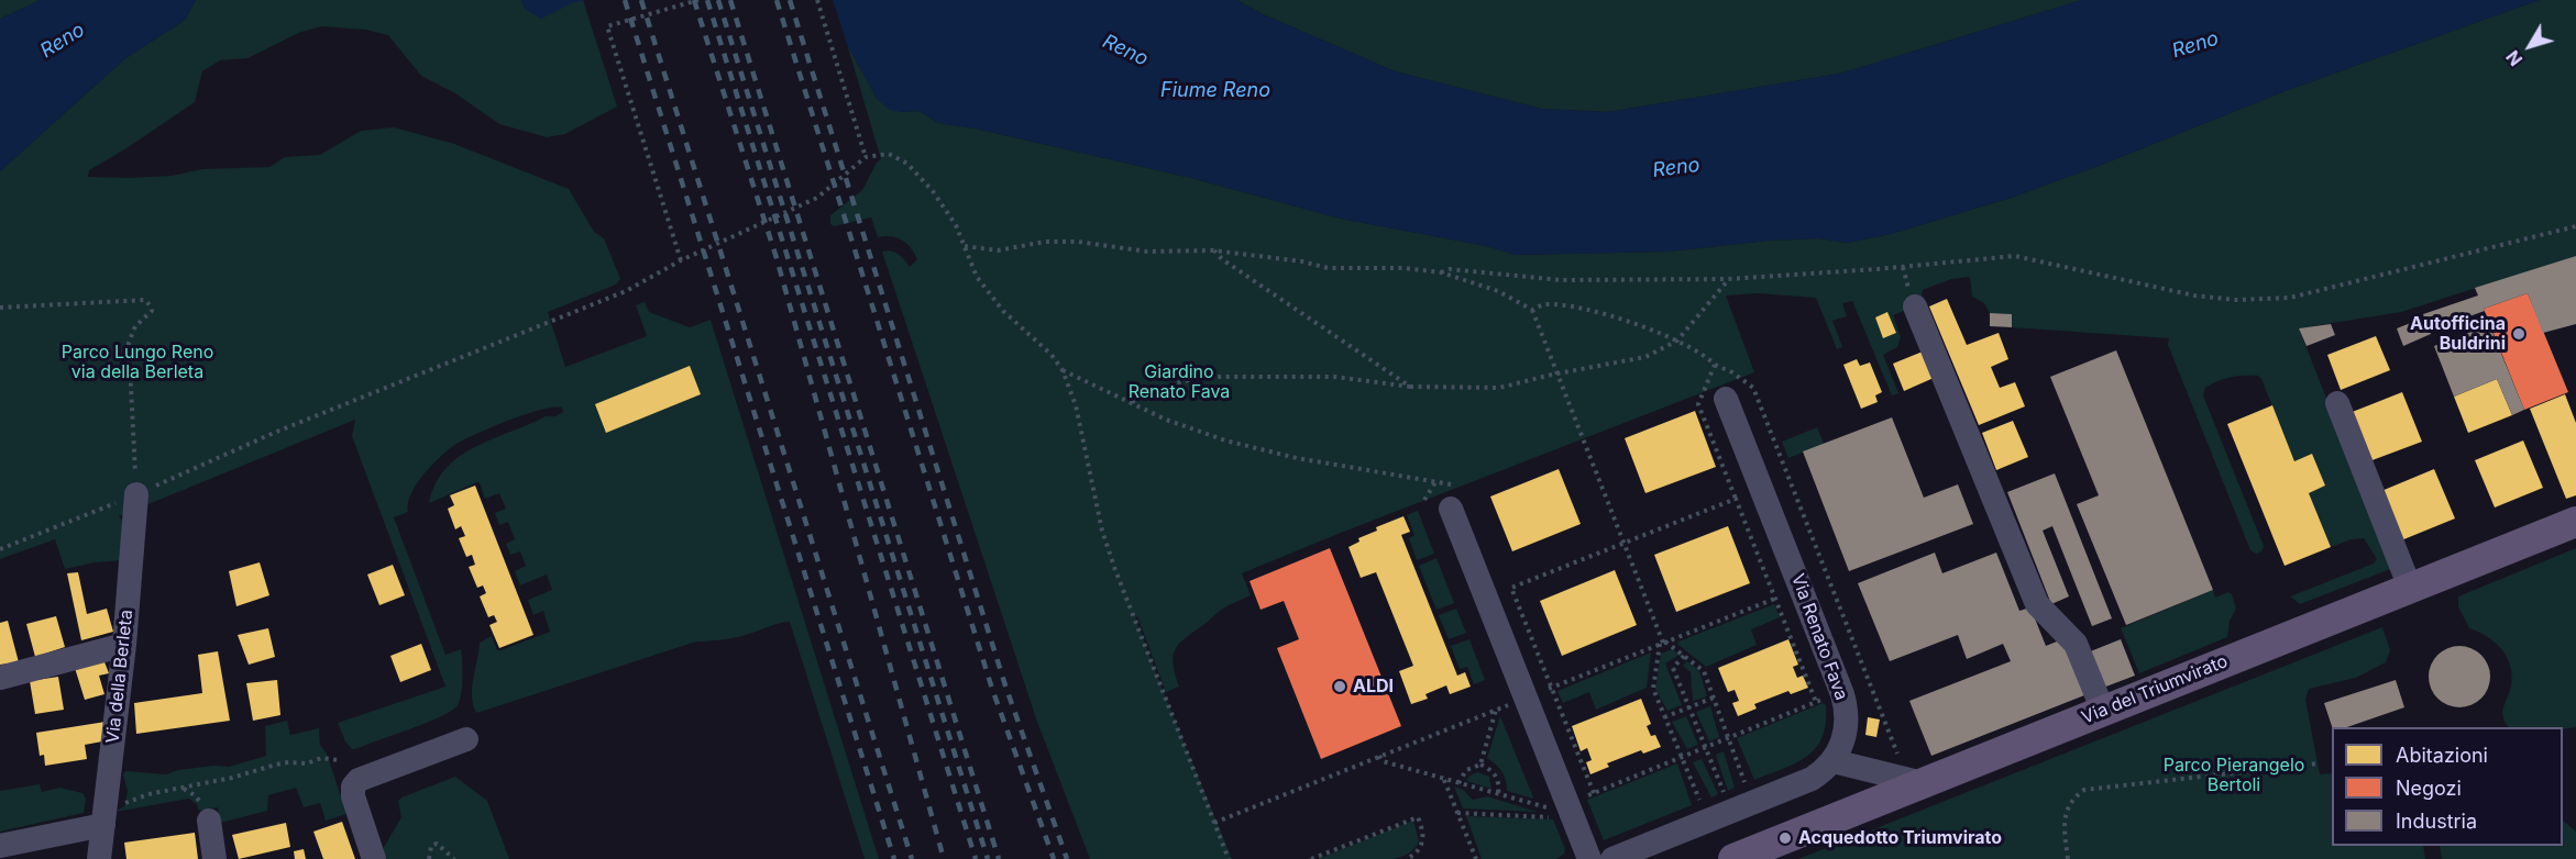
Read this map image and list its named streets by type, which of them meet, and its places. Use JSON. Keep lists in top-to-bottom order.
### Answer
{
  "streets": {
    "main road": ["Via del Triumvirato"],
    "street": ["Via Renato Fava", "Via della Berleta"]
  },
  "water": ["Reno", "Fiume Reno"],
  "parks": ["Parco Lungo Reno via della Berleta", "Giardino Renato Fava", "Parco Pierangelo Bertoli"],
  "places": ["Autofficina Buldrini", "ALDI", "Acquedotto Triumvirato"],
  "legend": ["Abitazioni", "Negozi", "Industria"],
  "north": "bottom left"
}
